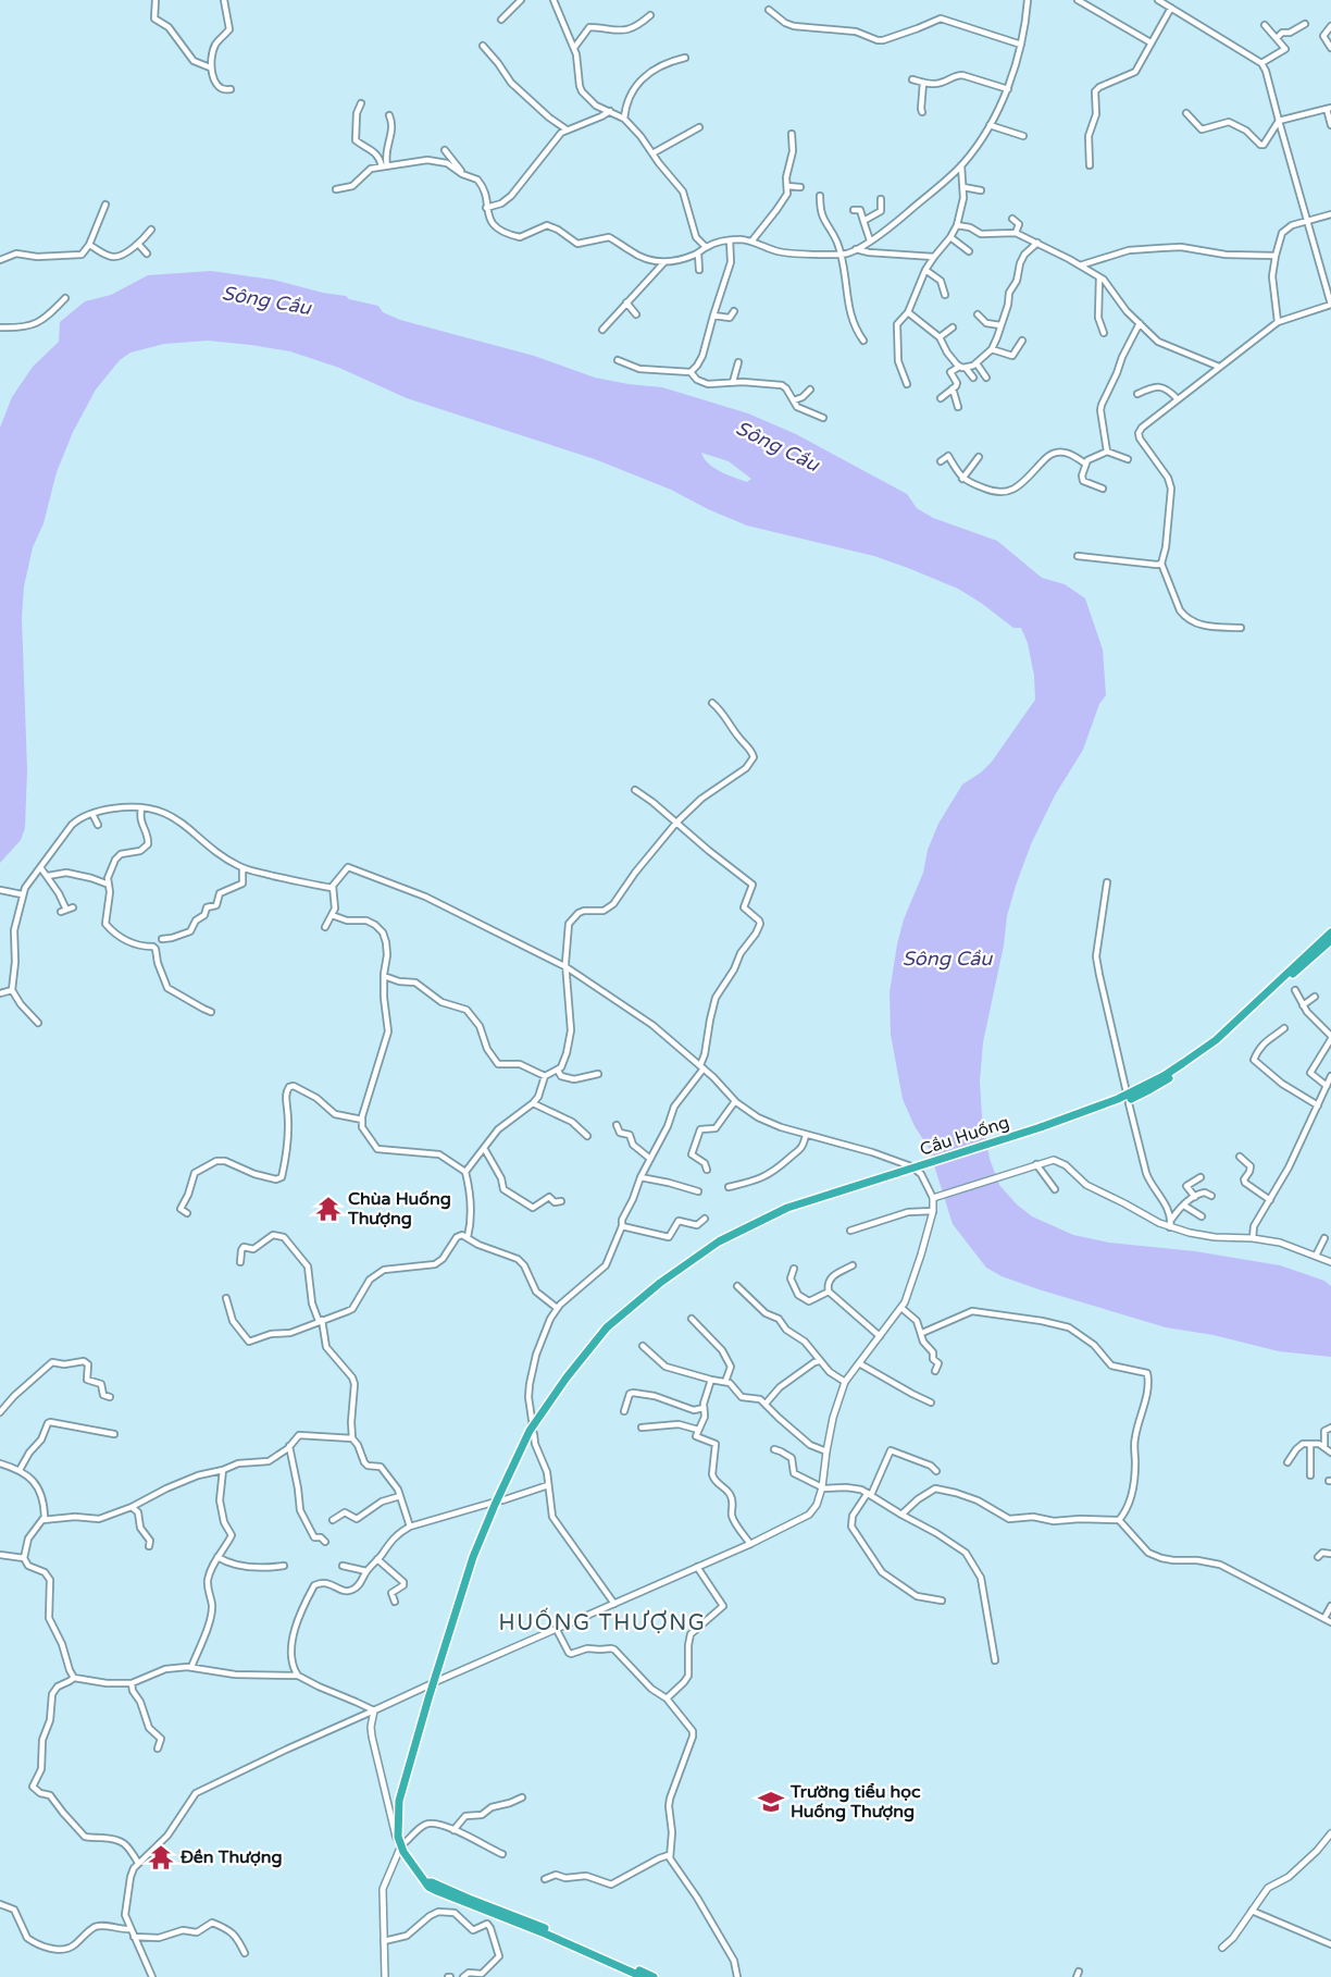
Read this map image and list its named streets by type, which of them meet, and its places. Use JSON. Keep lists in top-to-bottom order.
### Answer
{
  "streets": {
    "highway": ["Cầu Huống"]
  },
  "districts": ["HUỐNG THƯỢNG"],
  "water": ["Sông Cầu"],
  "places": {
    "temple": ["Chùa Huống Thượng", "Đền Thượng"],
    "school or university": ["Trường tiểu học Huống Thượng"]
  }
}
